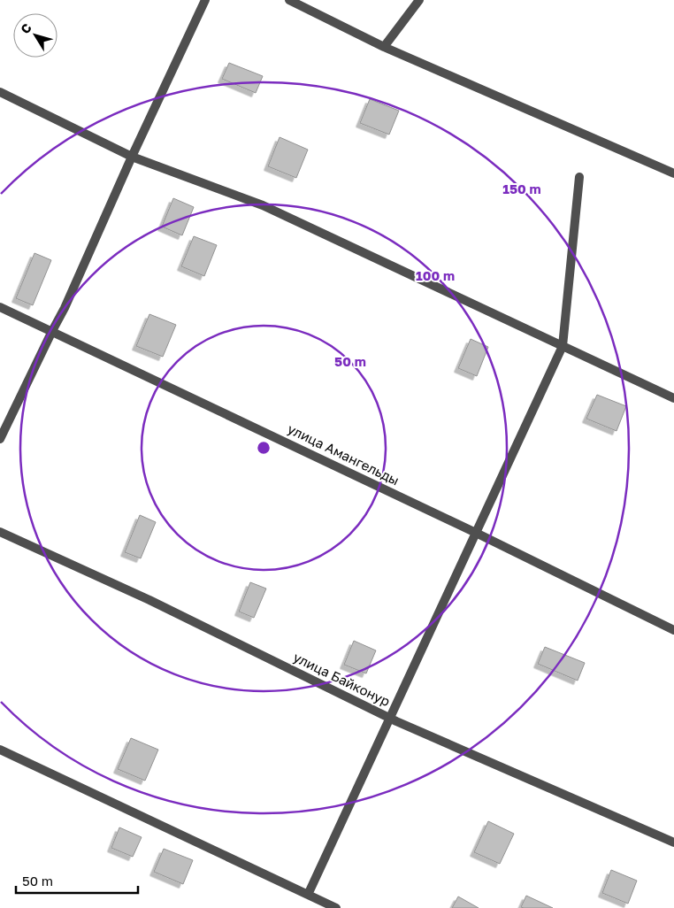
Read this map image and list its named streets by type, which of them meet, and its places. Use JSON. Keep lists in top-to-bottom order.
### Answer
{
  "streets": {
    "street": ["улица Амангельды", "улица Байконур"]
  },
  "scale_bar": "50 m",
  "north": "top left",
  "rings": ["150 m", "100 m", "50 m"]
}
